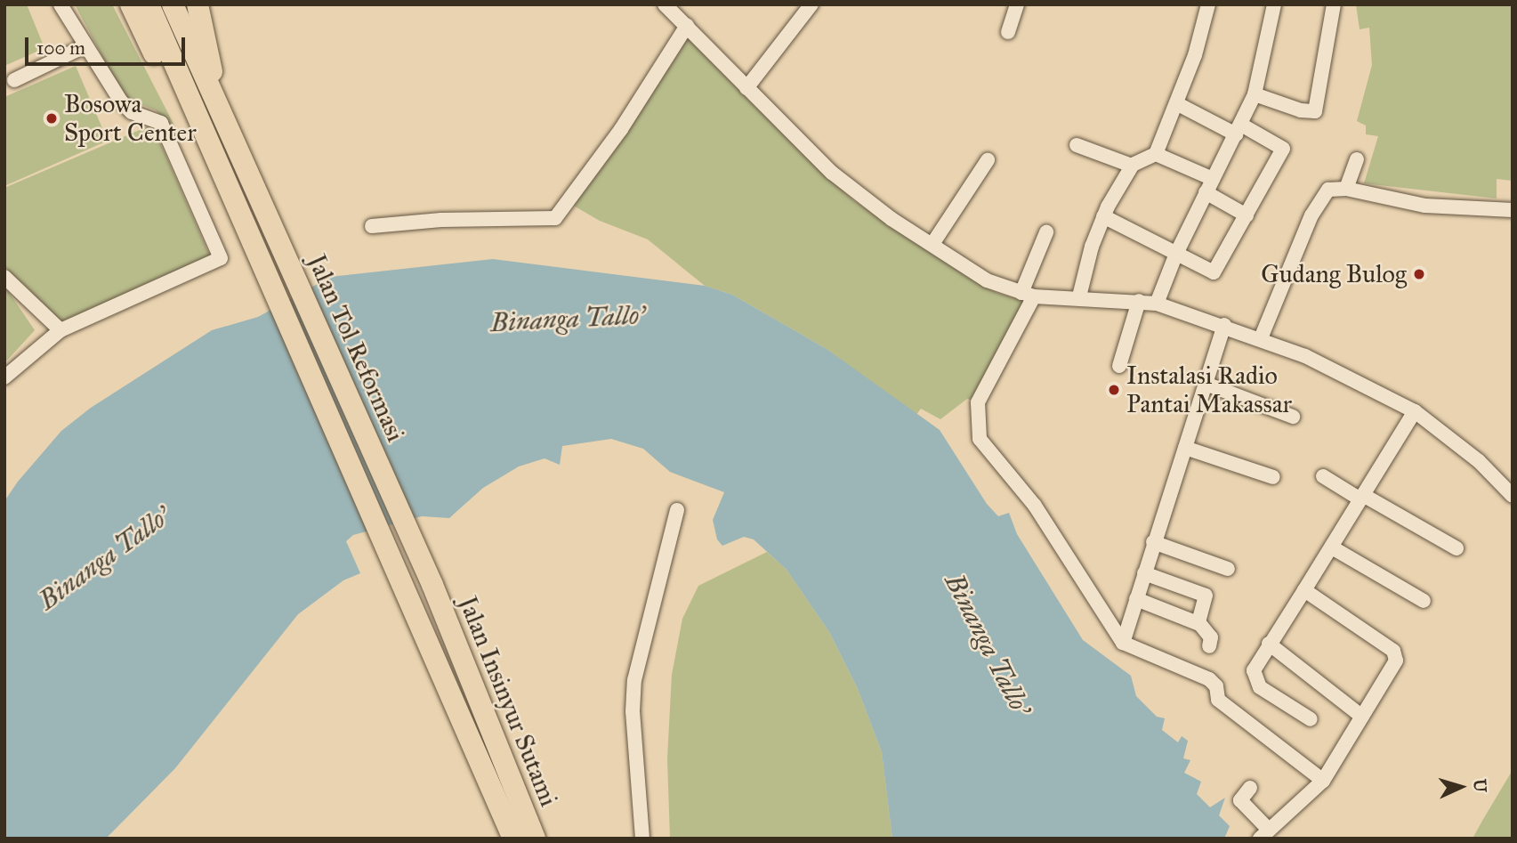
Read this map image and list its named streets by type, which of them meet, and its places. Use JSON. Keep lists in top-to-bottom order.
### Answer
{
  "streets": {
    "highway": ["Jalan Tol Reformasi", "Jalan Insinyur Sutami"]
  },
  "crossings": [
    ["Jalan Tol Reformasi", "Jalan Insinyur Sutami"]
  ],
  "water": ["Binanga Tallo'"],
  "places": ["Bosowa Sport Center", "Gudang Bulog", "Instalasi Radio Pantai Makassar"],
  "scale_bar": "100 m",
  "north": "right"
}
